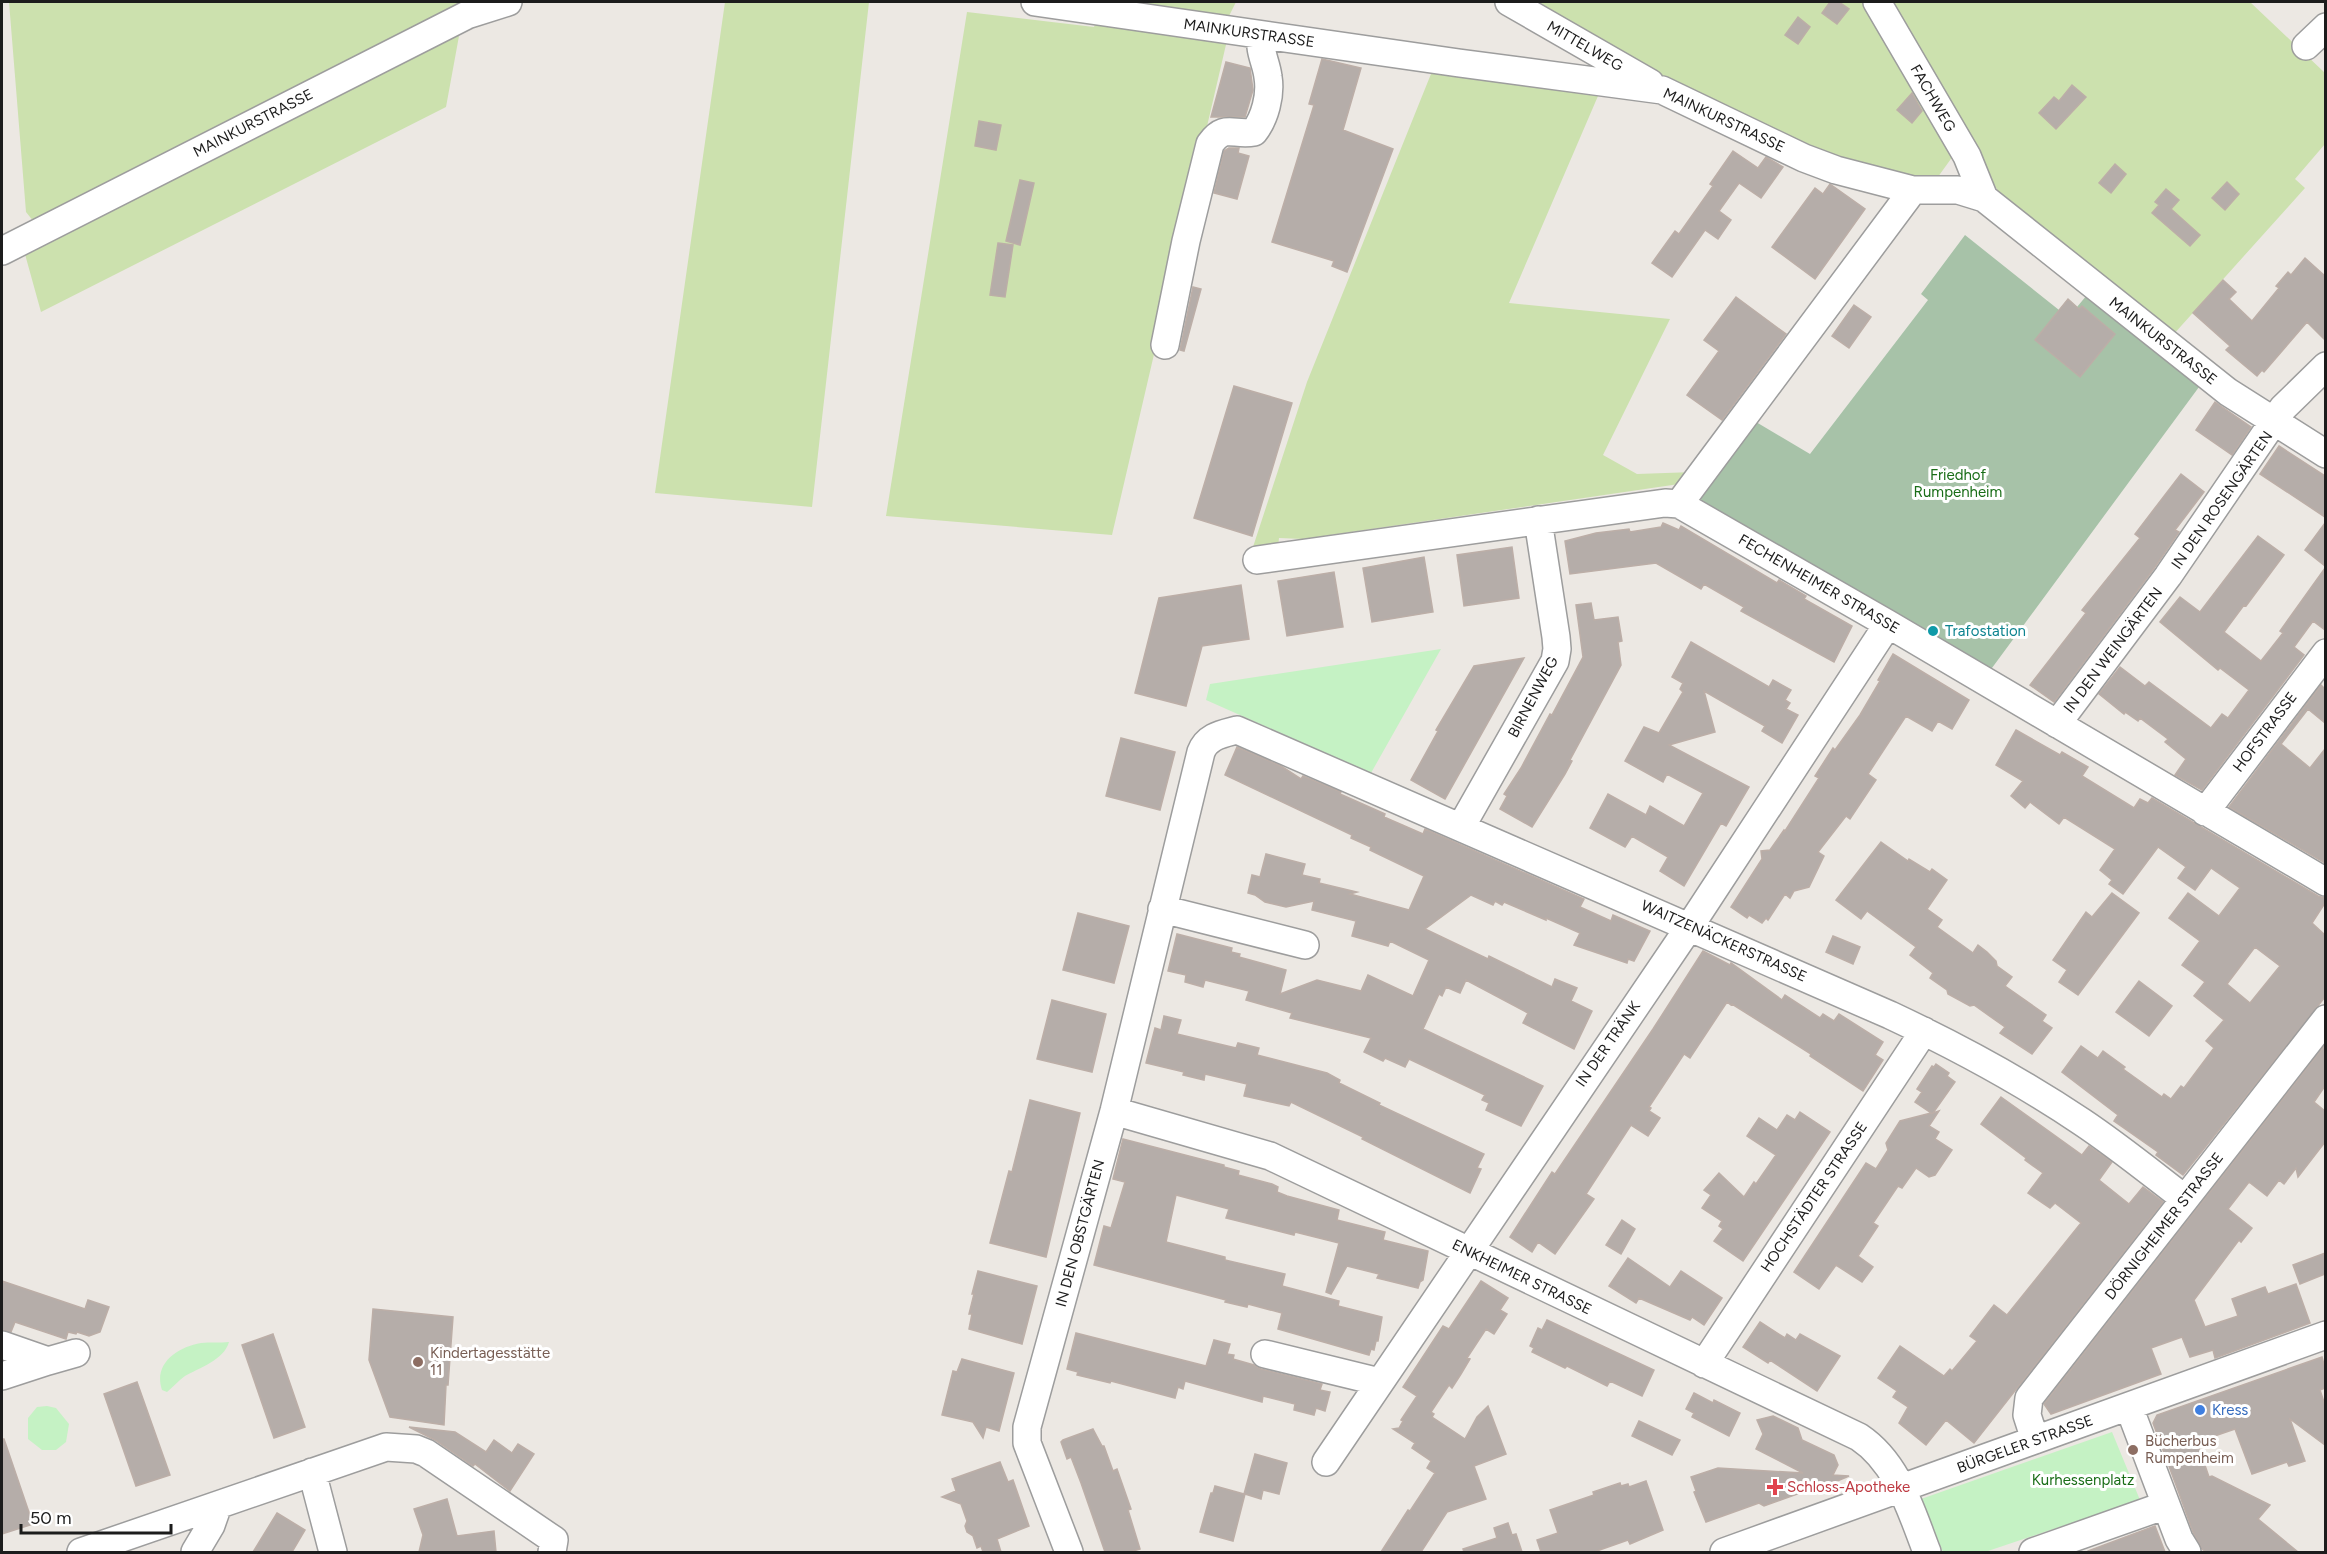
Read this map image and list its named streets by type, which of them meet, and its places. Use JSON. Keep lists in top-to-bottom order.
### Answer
{
  "streets": {
    "street": [
      "MAINKURSTRASSE",
      "MITTELWEG",
      "FACHWEG",
      "IN DEN ROSENGÄRTEN",
      "FECHENHEIMER STRASSE",
      "IN DEN WEINGÄRTEN",
      "BIRNENWEG",
      "HOFSTRASSE",
      "WAITZENÄCKERSTRASSE",
      "IN DER TRÄNK",
      "HOCHSTÄDTER STRASSE",
      "DÖRNIGHEIMER STRASSE",
      "IN DEN OBSTGÄRTEN",
      "ENKHEIMER STRASSE",
      "BÜRGELER STRASSE"
    ]
  },
  "crossings": [
    ["MAINKURSTRASSE", "MITTELWEG"],
    ["MAINKURSTRASSE", "FACHWEG"],
    ["MAINKURSTRASSE", "IN DEN ROSENGÄRTEN"],
    ["IN DEN ROSENGÄRTEN", "IN DEN WEINGÄRTEN"],
    ["FECHENHEIMER STRASSE", "IN DEN WEINGÄRTEN"],
    ["FECHENHEIMER STRASSE", "HOFSTRASSE"],
    ["FECHENHEIMER STRASSE", "IN DER TRÄNK"],
    ["BIRNENWEG", "WAITZENÄCKERSTRASSE"],
    ["WAITZENÄCKERSTRASSE", "IN DER TRÄNK"],
    ["WAITZENÄCKERSTRASSE", "HOCHSTÄDTER STRASSE"],
    ["WAITZENÄCKERSTRASSE", "DÖRNIGHEIMER STRASSE"],
    ["WAITZENÄCKERSTRASSE", "IN DEN OBSTGÄRTEN"],
    ["IN DER TRÄNK", "ENKHEIMER STRASSE"],
    ["HOCHSTÄDTER STRASSE", "ENKHEIMER STRASSE"],
    ["DÖRNIGHEIMER STRASSE", "BÜRGELER STRASSE"],
    ["IN DEN OBSTGÄRTEN", "ENKHEIMER STRASSE"],
    ["ENKHEIMER STRASSE", "BÜRGELER STRASSE"]
  ],
  "parks": ["Friedhof Rumpenheim", "Kurhessenplatz"],
  "places": {
    "other": [
      "Trafostation",
      "Kindertagesstätte 11",
      "Kress",
      "Bücherbus Rumpenheim"
    ],
    "health": ["Schloss-Apotheke"]
  },
  "scale_bar": "50 m"
}
